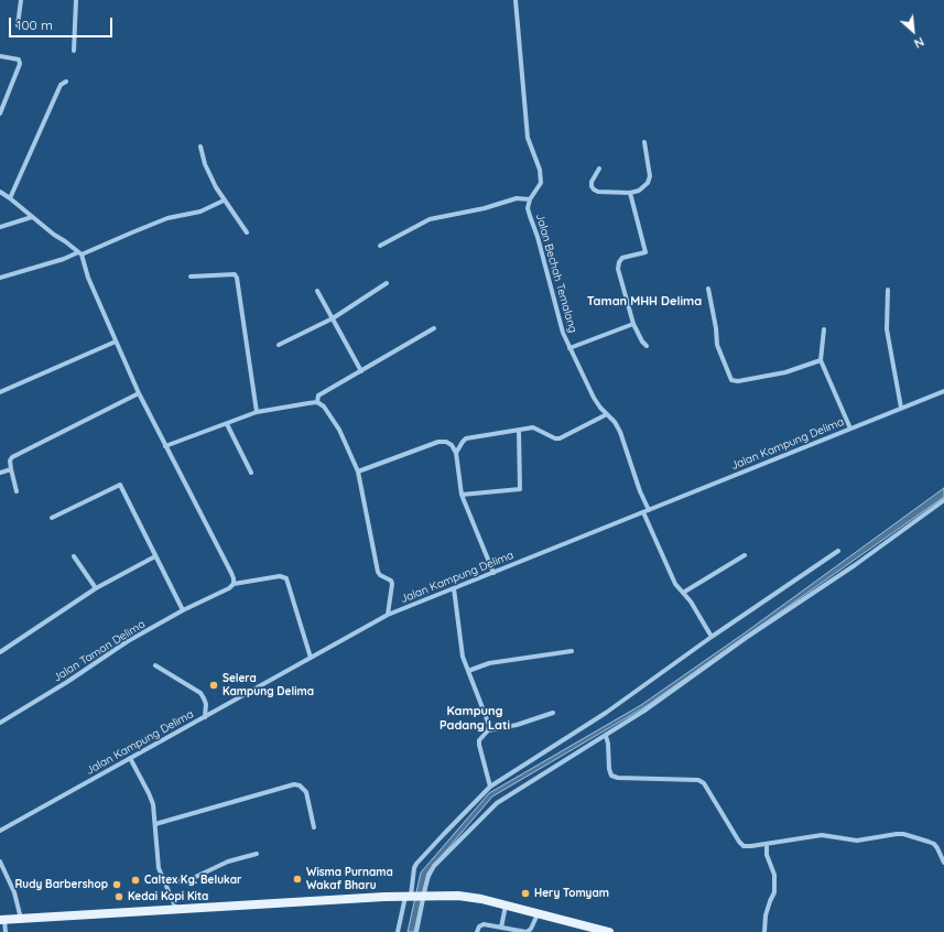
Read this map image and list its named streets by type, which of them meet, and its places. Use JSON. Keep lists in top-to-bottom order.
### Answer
{
  "streets": {
    "street": ["Jalan Bechah Temalang", "Jalan Kampung Delima", "Jalan Taman Delima"]
  },
  "crossings": [
    ["Jalan Bechah Temalang", "Jalan Kampung Delima"]
  ],
  "districts": ["Taman MHH Delima", "Kampung Padang Lati"],
  "places": [
    "Selera Kampung Delima",
    "Wisma Purnama Wakaf Bharu",
    "Caltex Kg. Belukar",
    "Rudy Barbershop",
    "Hery Tomyam",
    "Kedai Kopi Kita"
  ],
  "scale_bar": "100 m",
  "north": "bottom right"
}
